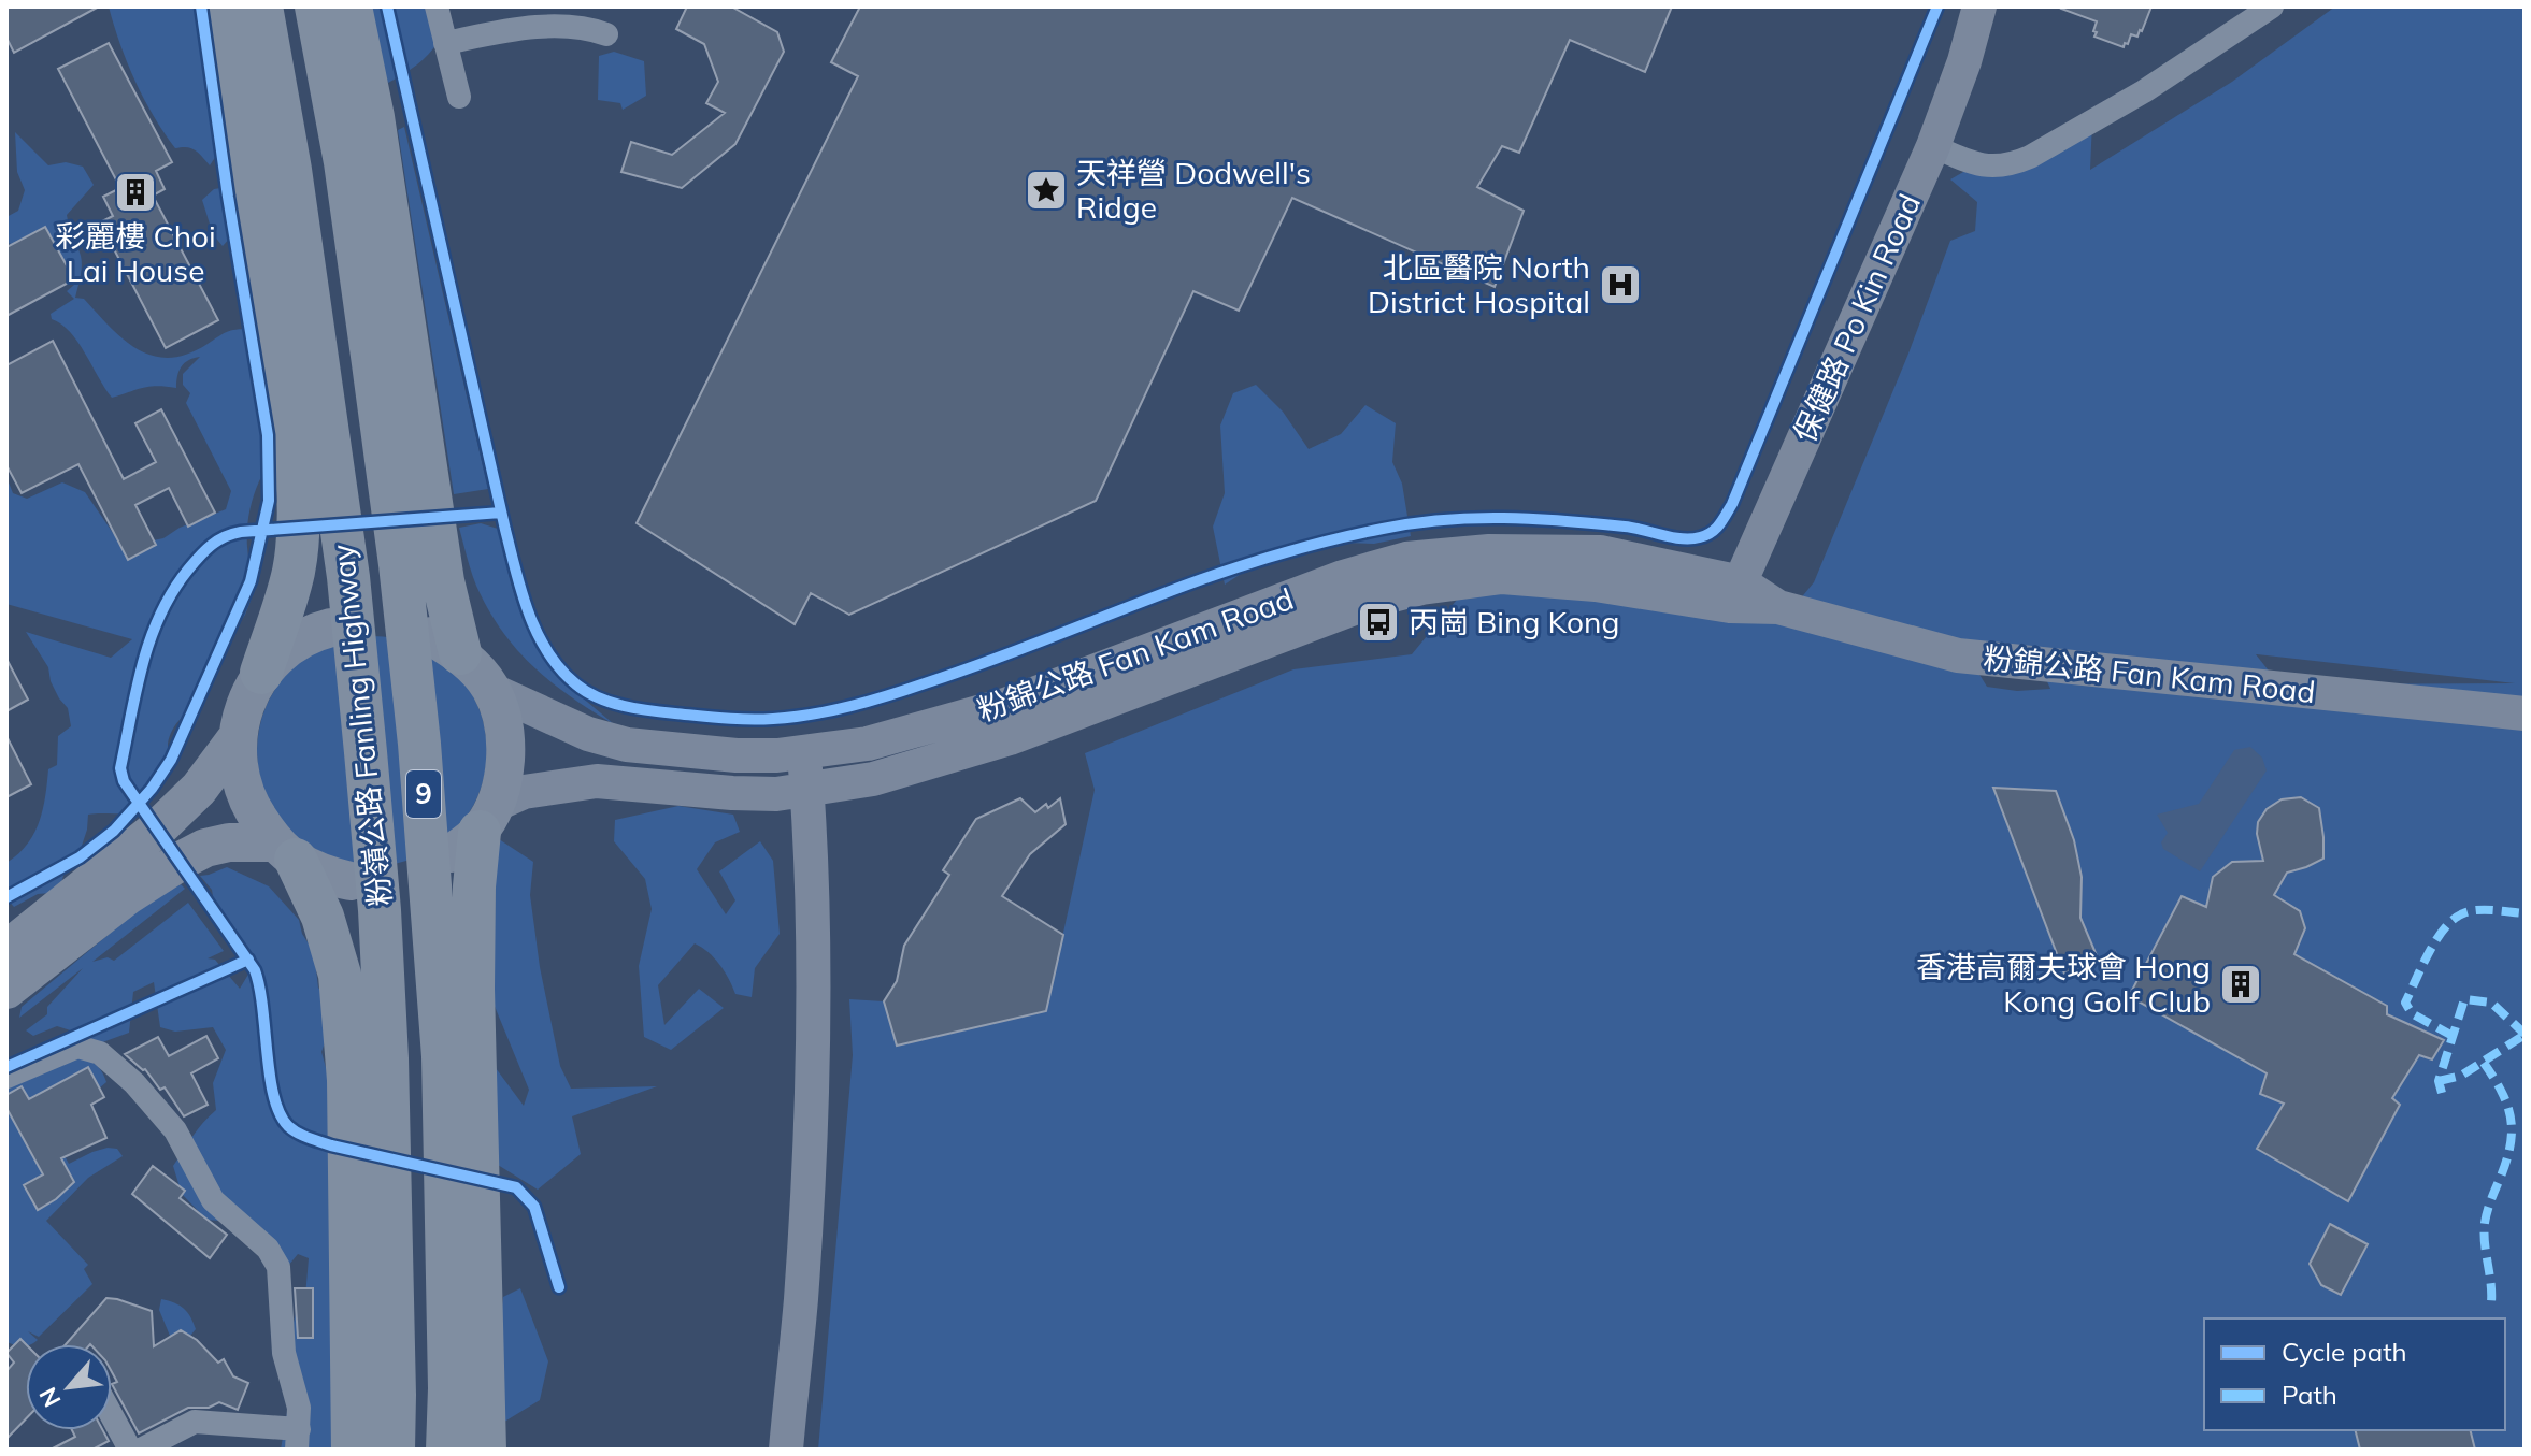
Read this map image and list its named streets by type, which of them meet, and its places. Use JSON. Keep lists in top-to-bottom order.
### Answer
{
  "streets": {
    "highway": ["粉嶺公路 Fanling Highway", "9"],
    "main road": ["保健路 Po Kin Road", "粉錦公路 Fan Kam Road"]
  },
  "crossings": [
    ["保健路 Po Kin Road", "粉錦公路 Fan Kam Road"]
  ],
  "places": {
    "place": ["天祥營 Dodwell's Ridge"],
    "building": ["彩麗樓 Choi Lai House", "香港高爾夫球會 Hong Kong Golf Club"],
    "hospital": ["北區醫院 North District Hospital"],
    "bus stop": ["丙崗 Bing Kong"]
  },
  "legend": ["Cycle path", "Path"],
  "north": "bottom left"
}
